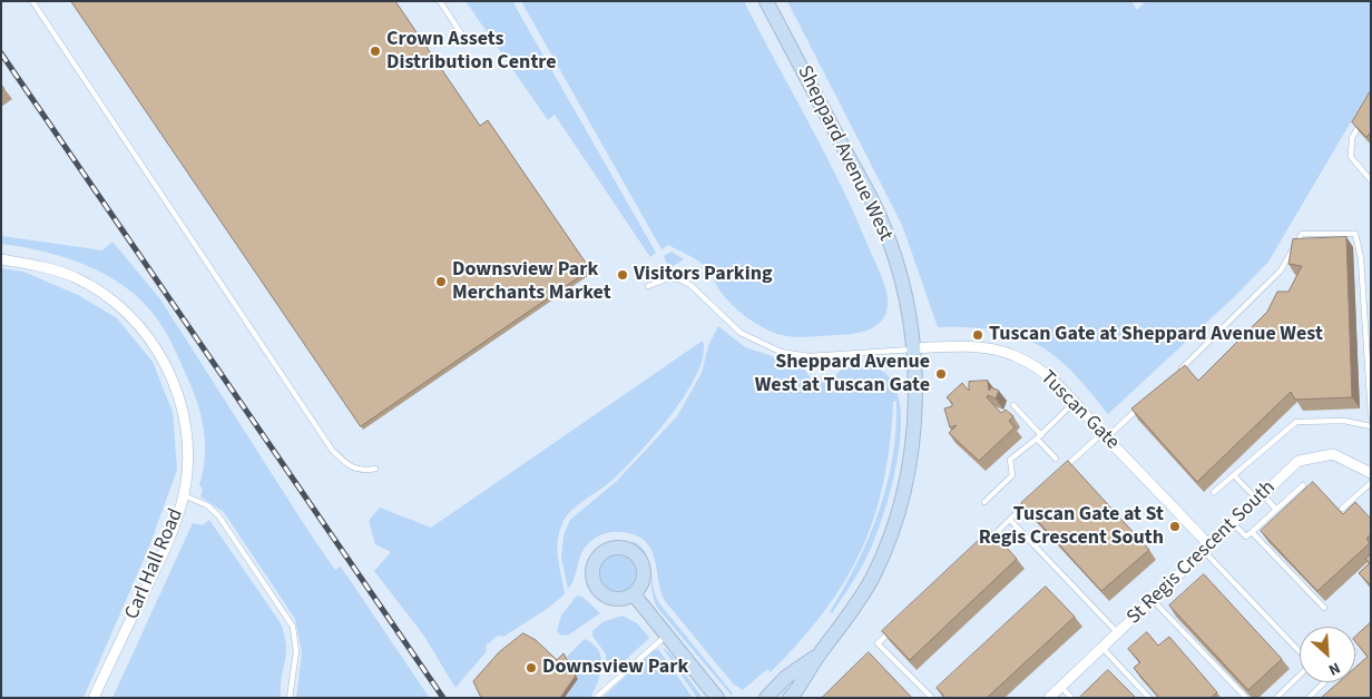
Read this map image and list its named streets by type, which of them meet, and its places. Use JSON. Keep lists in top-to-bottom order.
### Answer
{
  "streets": {
    "main road": ["Sheppard Avenue West"],
    "street": ["Tuscan Gate", "St Regis Crescent South", "Carl Hall Road"]
  },
  "crossings": [
    ["Sheppard Avenue West", "Tuscan Gate"],
    ["Tuscan Gate", "St Regis Crescent South"]
  ],
  "places": [
    "Crown Assets Distribution Centre",
    "Visitors Parking",
    "Downsview Park Merchants Market",
    "Tuscan Gate at Sheppard Avenue West",
    "Sheppard Avenue West at Tuscan Gate",
    "Tuscan Gate at St Regis Crescent South",
    "Downsview Park"
  ],
  "north": "bottom right"
}
